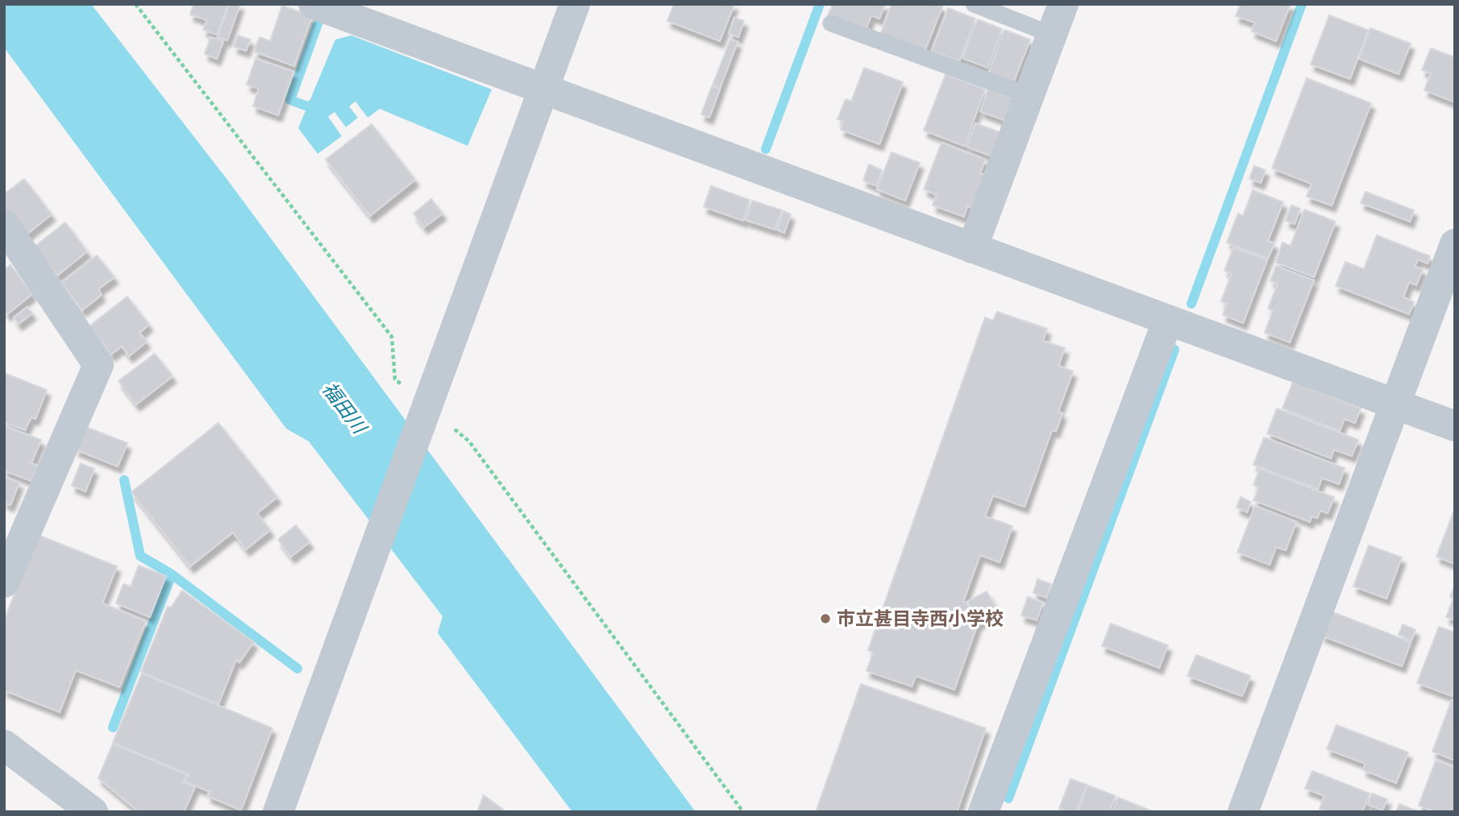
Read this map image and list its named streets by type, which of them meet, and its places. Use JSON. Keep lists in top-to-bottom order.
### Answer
{
  "water": ["福田川"],
  "places": ["市立甚目寺西小学校"]
}
